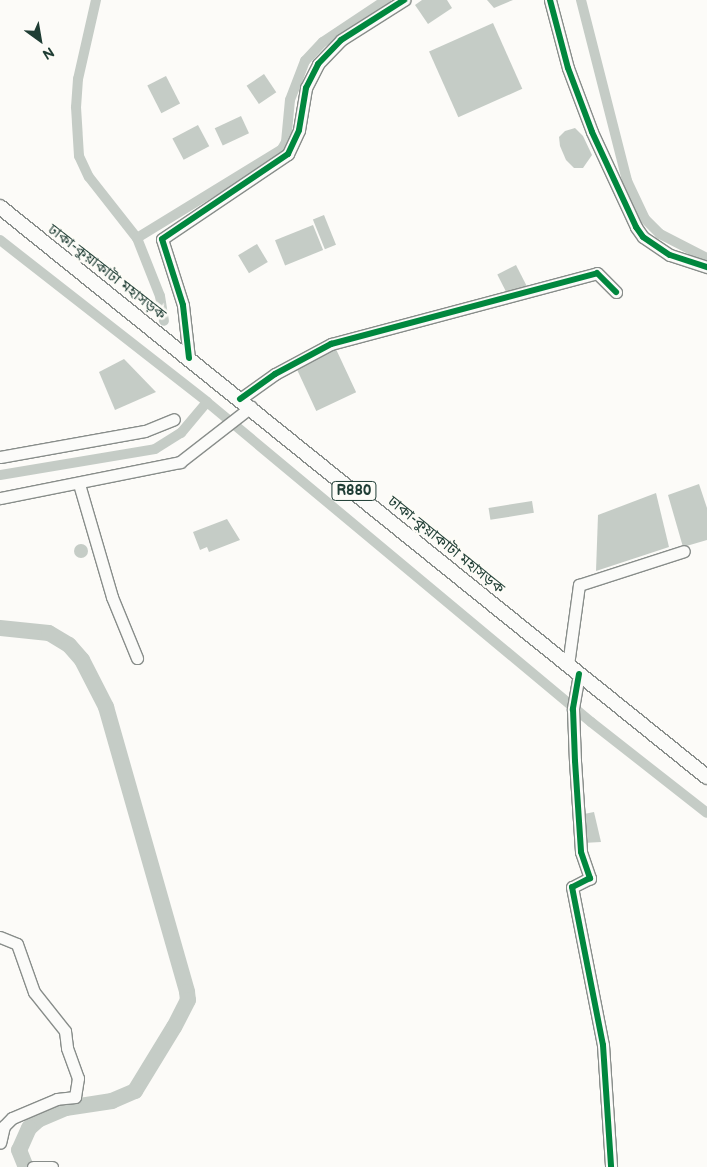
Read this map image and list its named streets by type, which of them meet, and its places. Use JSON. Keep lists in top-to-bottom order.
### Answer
{
  "streets": {
    "main road": ["ঢাকা-কুয়াকাটা মহাসড়ক", "R880"]
  },
  "north": "bottom right"
}
